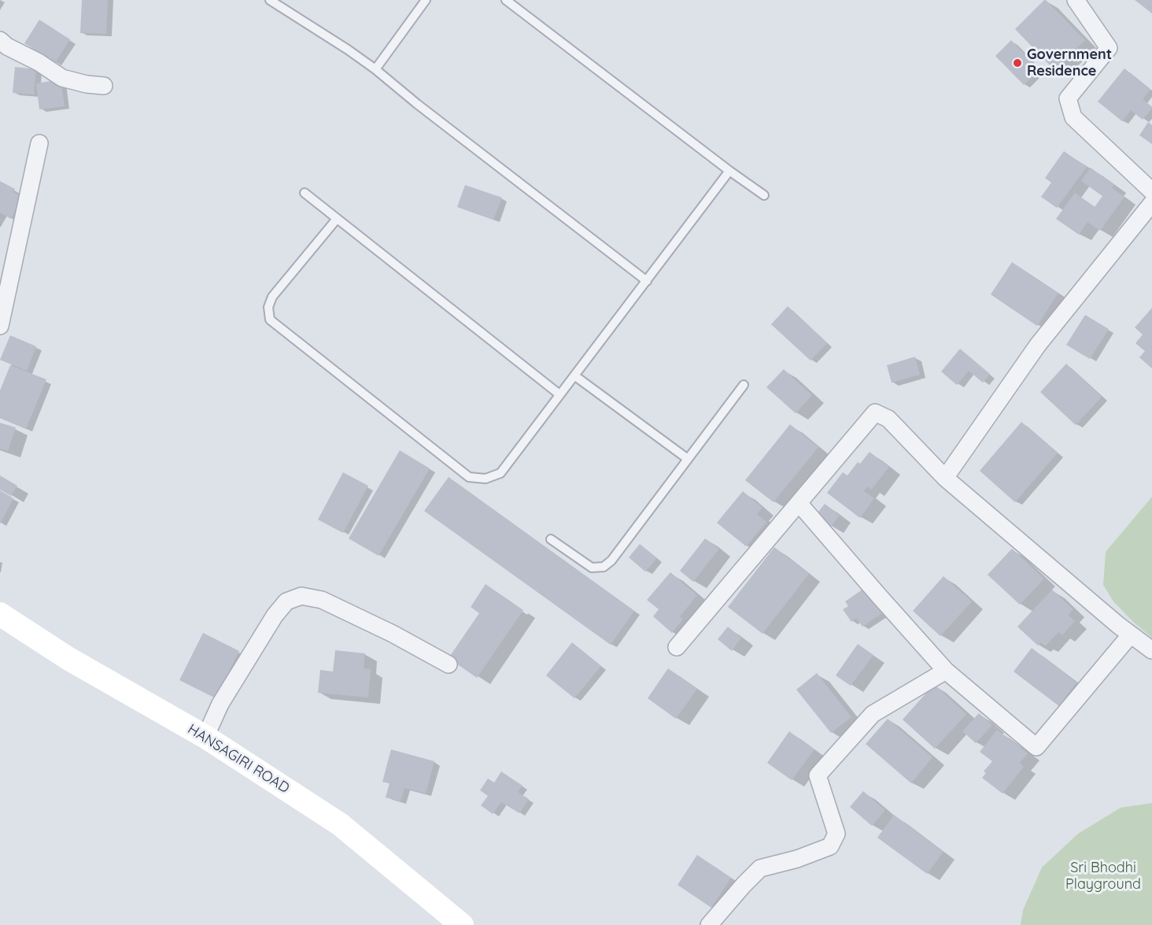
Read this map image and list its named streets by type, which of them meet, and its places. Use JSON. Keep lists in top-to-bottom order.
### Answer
{
  "streets": {
    "street": ["HANSAGIRI ROAD"]
  },
  "parks": ["Sri Bhodhi Playground"],
  "places": ["Government Residence"]
}
